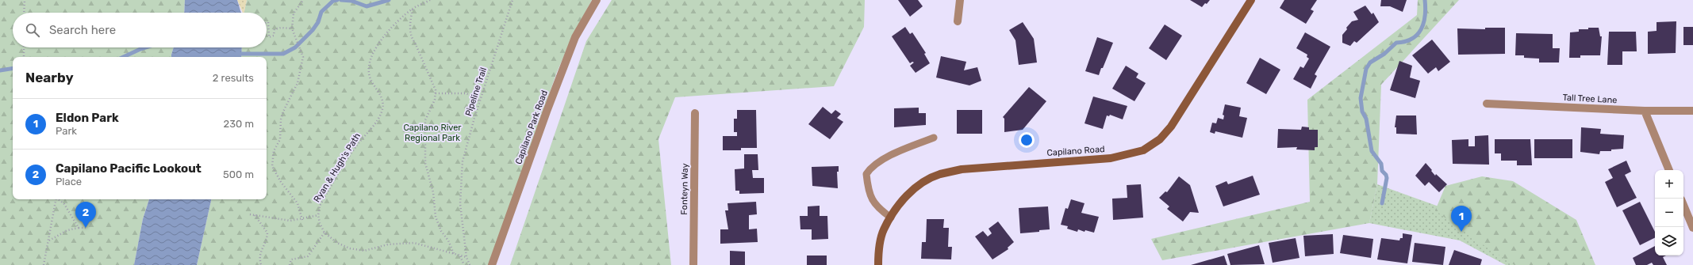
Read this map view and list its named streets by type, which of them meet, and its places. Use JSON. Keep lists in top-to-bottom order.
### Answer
{
  "streets": {
    "main road": ["Capilano Road"],
    "street": ["Tall Tree Lane", "Capilano Park Road", "Fonteyn Way"],
    "path": ["Pipeline Trail", "Ryan & Hugh's Path"]
  },
  "crossings": [
    ["Pipeline Trail", "Ryan & Hugh's Path"]
  ],
  "parks": ["Capilano River Regional Park"],
  "page": {
    "search": "Search here",
    "heading": ["Nearby", "2 results"],
    "list": [
      {
        "mark": "1",
        "name": "Eldon Park",
        "note": "Park",
        "value": "230 m"
      },
      {
        "mark": "2",
        "name": "Capilano Pacific Lookout",
        "note": "Place",
        "value": "500 m"
      }
    ],
    "map_buttons": ["+", "−"],
    "pins": ["2", "1"]
  }
}
